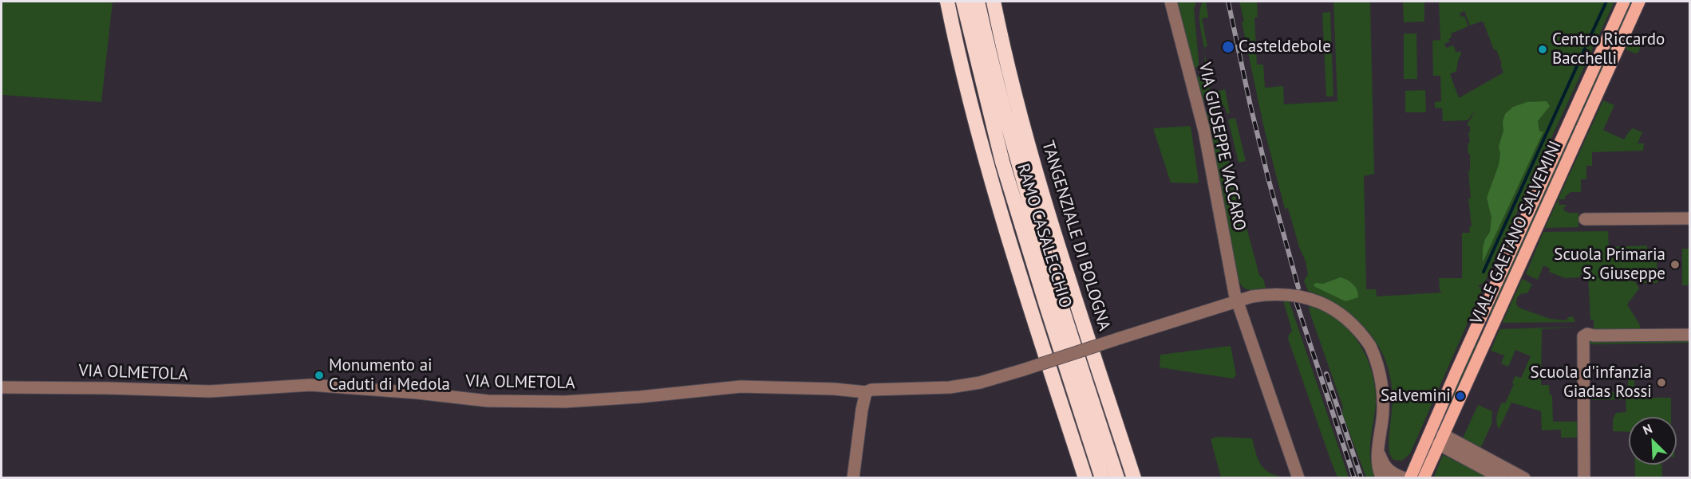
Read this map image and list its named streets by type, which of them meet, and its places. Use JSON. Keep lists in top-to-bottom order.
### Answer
{
  "streets": {
    "highway": ["RAMO CASALECCHIO", "TANGENZIALE DI BOLOGNA"],
    "main road": ["VIALE GAETANO SALVEMINI"],
    "street": ["VIA GIUSEPPE VACCARO", "VIA OLMETOLA"]
  },
  "crossings": [
    ["VIA GIUSEPPE VACCARO", "VIA OLMETOLA"]
  ],
  "places": [
    "Casteldebole",
    "Centro Riccardo Bacchelli",
    "Scuola Primaria S. Giuseppe",
    "Monumento ai Caduti di Medola",
    "Scuola d'infanzia Giadas Rossi",
    "Salvemini"
  ],
  "north": "top left"
}
